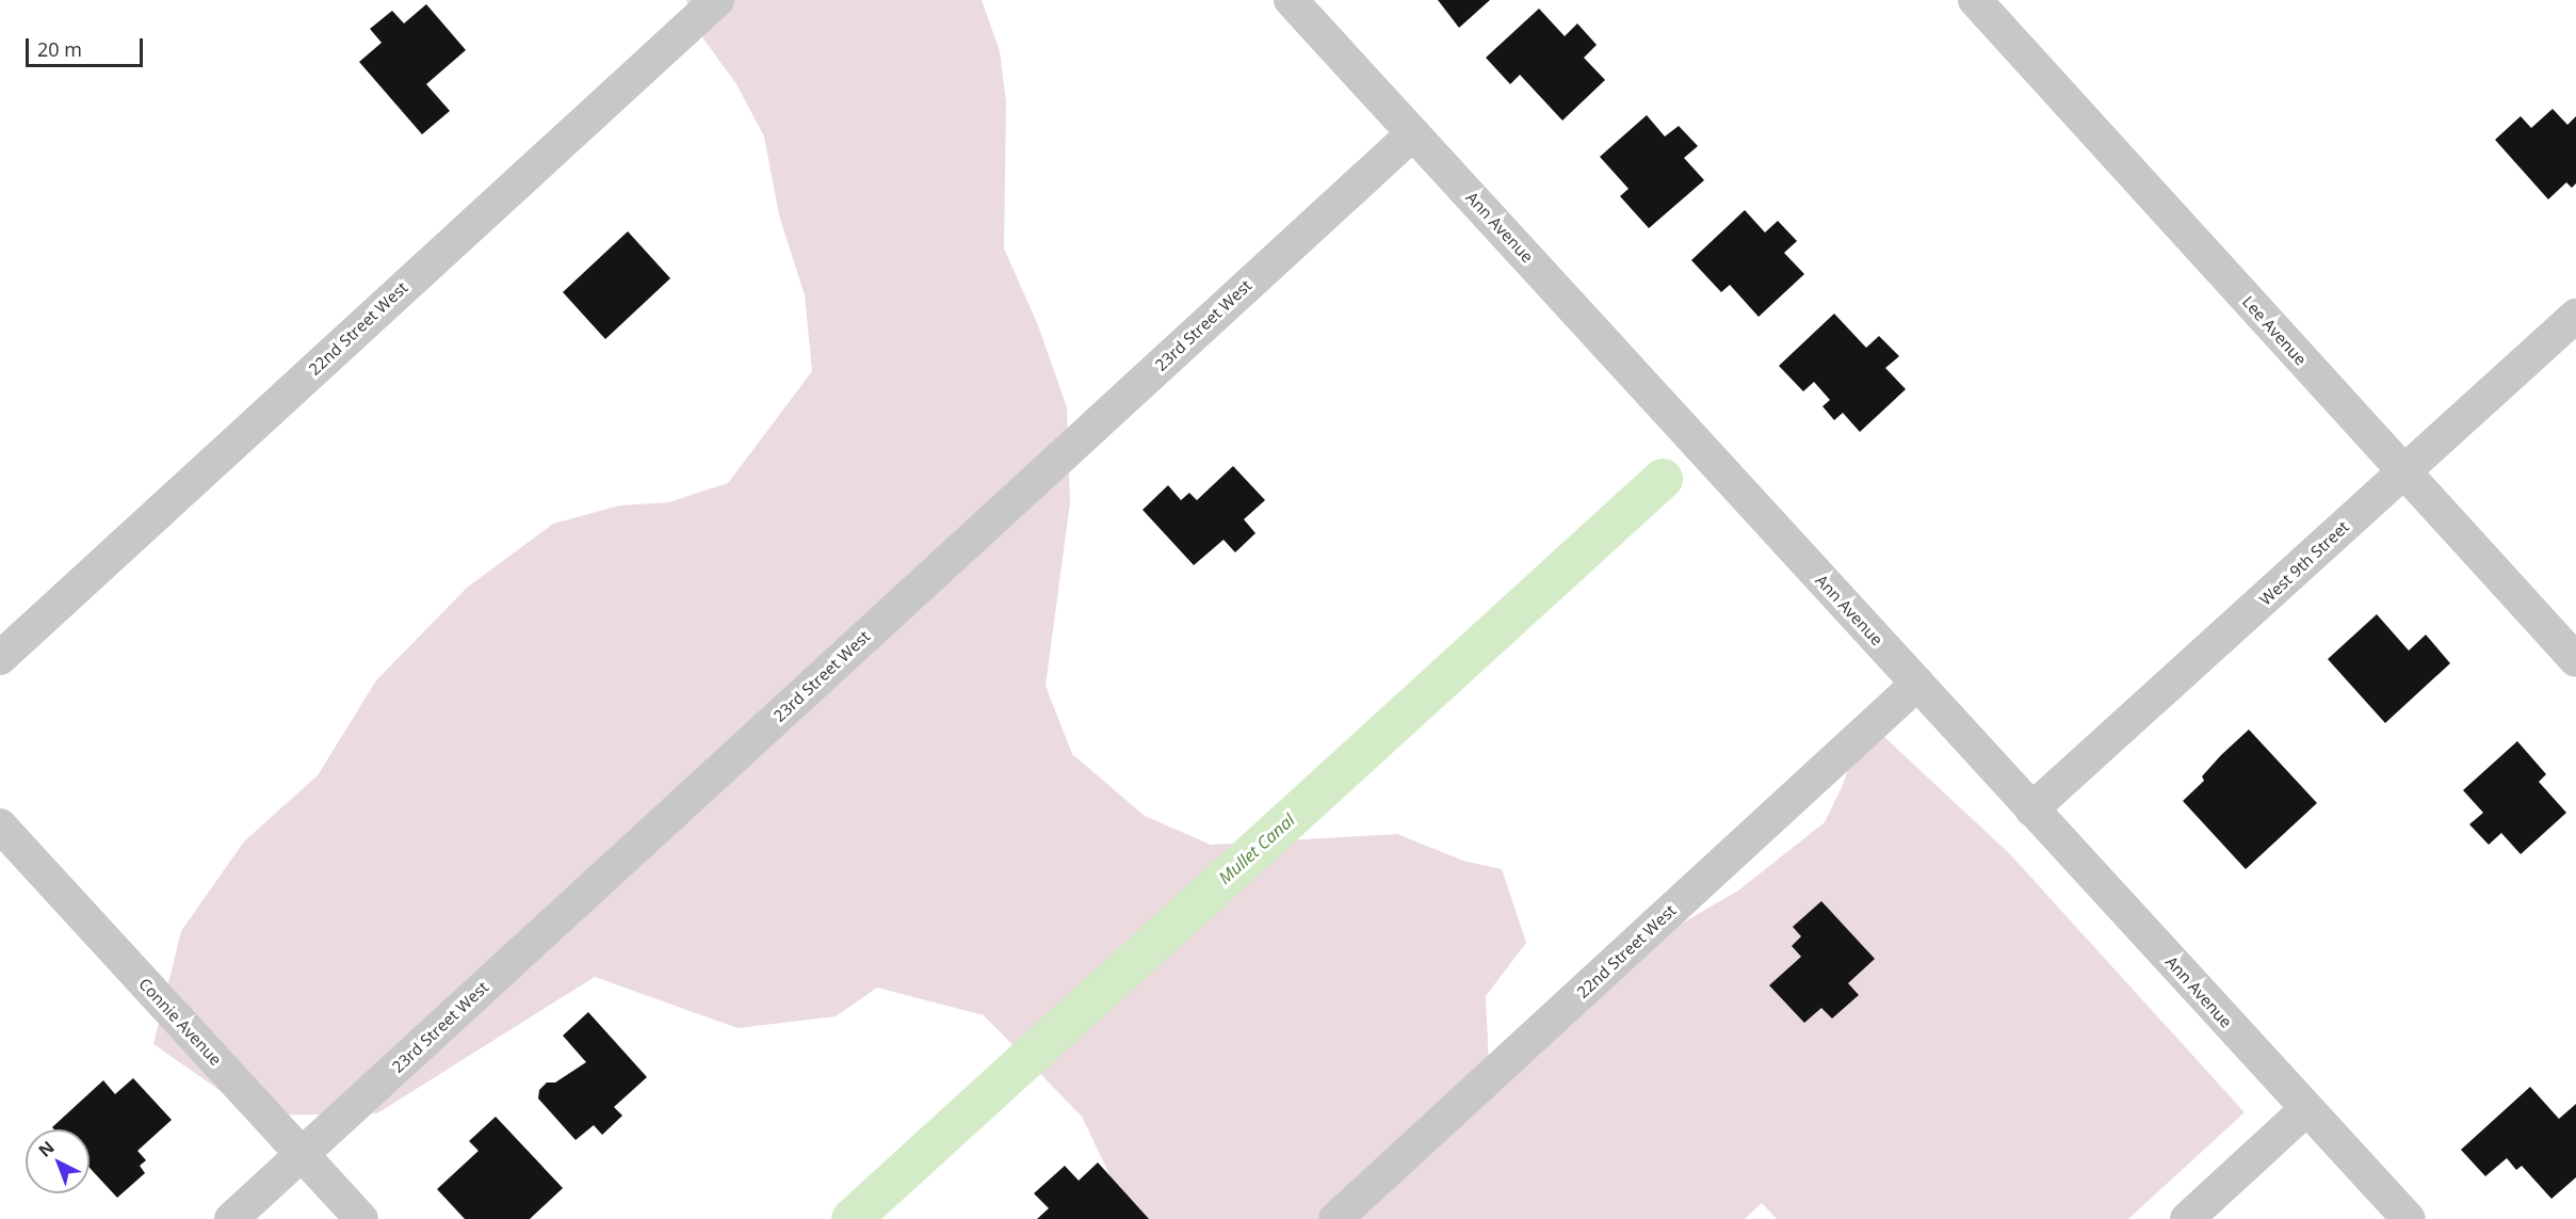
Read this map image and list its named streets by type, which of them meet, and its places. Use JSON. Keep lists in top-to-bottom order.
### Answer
{
  "streets": {
    "street": [
      "Ann Avenue",
      "23rd Street West",
      "22nd Street West",
      "Lee Avenue",
      "West 9th Street",
      "Connie Avenue"
    ]
  },
  "crossings": [
    ["Ann Avenue", "23rd Street West"],
    ["Ann Avenue", "22nd Street West"],
    ["Ann Avenue", "West 9th Street"],
    ["23rd Street West", "Connie Avenue"],
    ["Lee Avenue", "West 9th Street"]
  ],
  "water": ["Mullet Canal"],
  "scale_bar": "20 m",
  "north": "top left"
}
